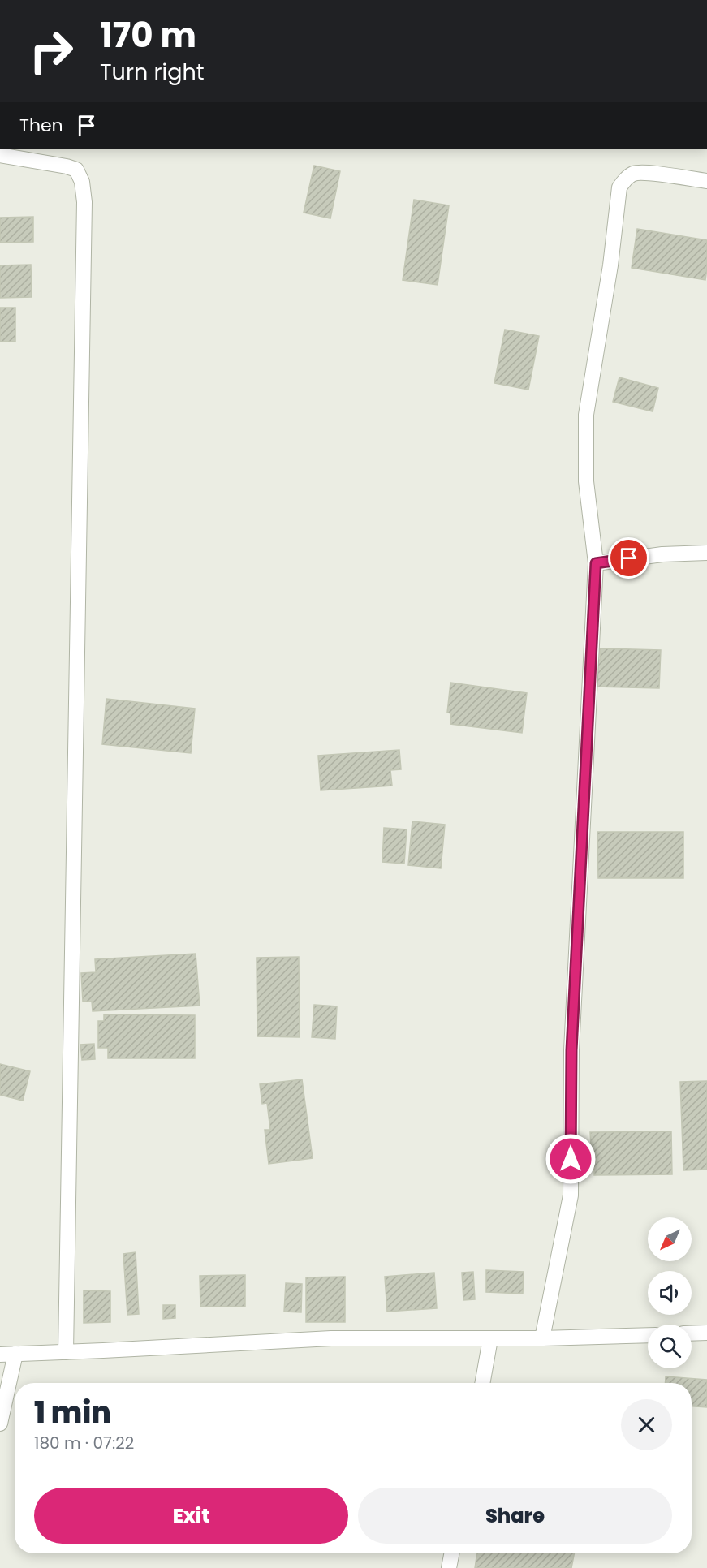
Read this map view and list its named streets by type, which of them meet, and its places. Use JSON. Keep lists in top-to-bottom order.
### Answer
{
  "north": "bottom left",
  "page": {
    "turn": ["170 m", "Turn right"],
    "then": "Then",
    "heading": ["1 min", "180 m · 07:22"],
    "buttons": ["Exit", "Share"]
  }
}
